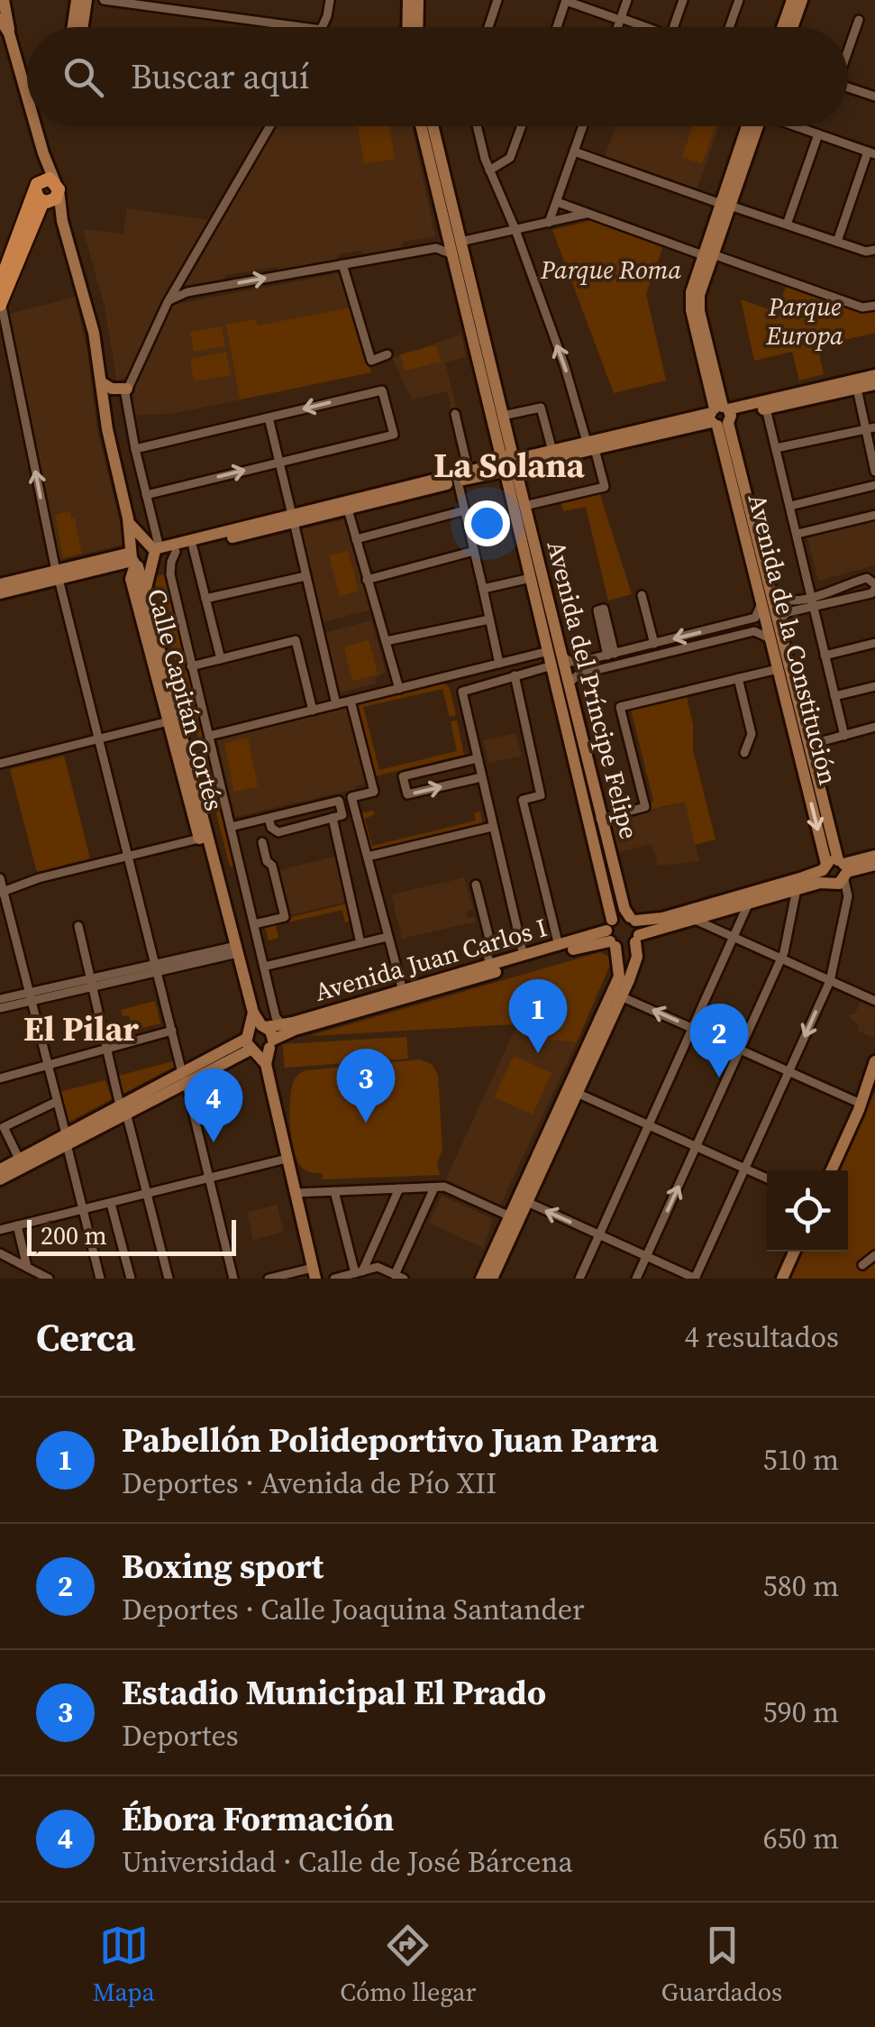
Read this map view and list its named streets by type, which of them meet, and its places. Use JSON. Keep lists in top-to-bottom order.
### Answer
{
  "streets": {
    "street": [
      "Avenida de la Constitución",
      "Avenida del Príncipe Felipe",
      "Calle Capitán Cortés",
      "Avenida Juan Carlos I"
    ]
  },
  "crossings": [
    ["Avenida del Príncipe Felipe", "Avenida Juan Carlos I"],
    ["Calle Capitán Cortés", "Avenida Juan Carlos I"]
  ],
  "districts": ["La Solana", "El Pilar"],
  "parks": ["Parque Roma", "Parque Europa"],
  "scale_bar": "200 m",
  "page": {
    "search": "Buscar aquí",
    "pins": [
      "1",
      "2",
      "3",
      "4"
    ],
    "scale": "200 m",
    "heading": ["Cerca", "4 resultados"],
    "list": [
      {
        "mark": "1",
        "name": "Pabellón Polideportivo Juan Parra",
        "note": "Deportes · Avenida de Pío XII",
        "value": "510 m"
      },
      {
        "mark": "2",
        "name": "Boxing sport",
        "note": "Deportes · Calle Joaquina Santander",
        "value": "580 m"
      },
      {
        "mark": "3",
        "name": "Estadio Municipal El Prado",
        "note": "Deportes",
        "value": "590 m"
      },
      {
        "mark": "4",
        "name": "Ébora Formación",
        "note": "Universidad · Calle de José Bárcena",
        "value": "650 m"
      }
    ],
    "nav": ["Mapa", "Cómo llegar", "Guardados"]
  }
}
